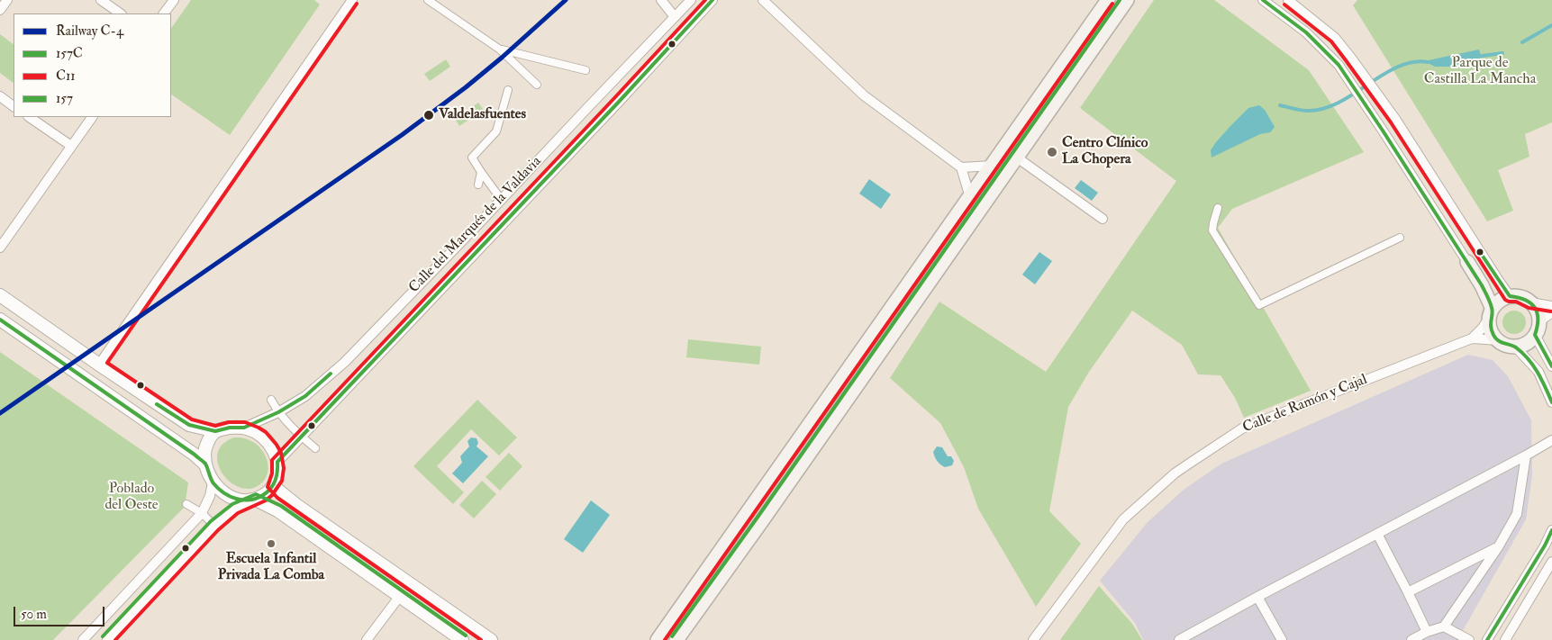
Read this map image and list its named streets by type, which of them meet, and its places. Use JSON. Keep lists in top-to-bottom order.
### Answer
{
  "streets": {
    "street": ["Calle del Marqués de la Valdavia", "Calle de Ramón y Cajal"]
  },
  "parks": ["Parque de Castilla La Mancha", "Poblado del Oeste"],
  "places": ["Valdelasfuentes", "Centro Clínico La Chopera", "Escuela Infantil Privada La Comba"],
  "lines": [
    "rail line C-4",
    "transit line 157C",
    "transit line 157",
    "transit line C11"
  ],
  "legend": [
    "Railway C-4",
    "157C",
    "C11",
    "157"
  ],
  "scale_bar": "50 m"
}
